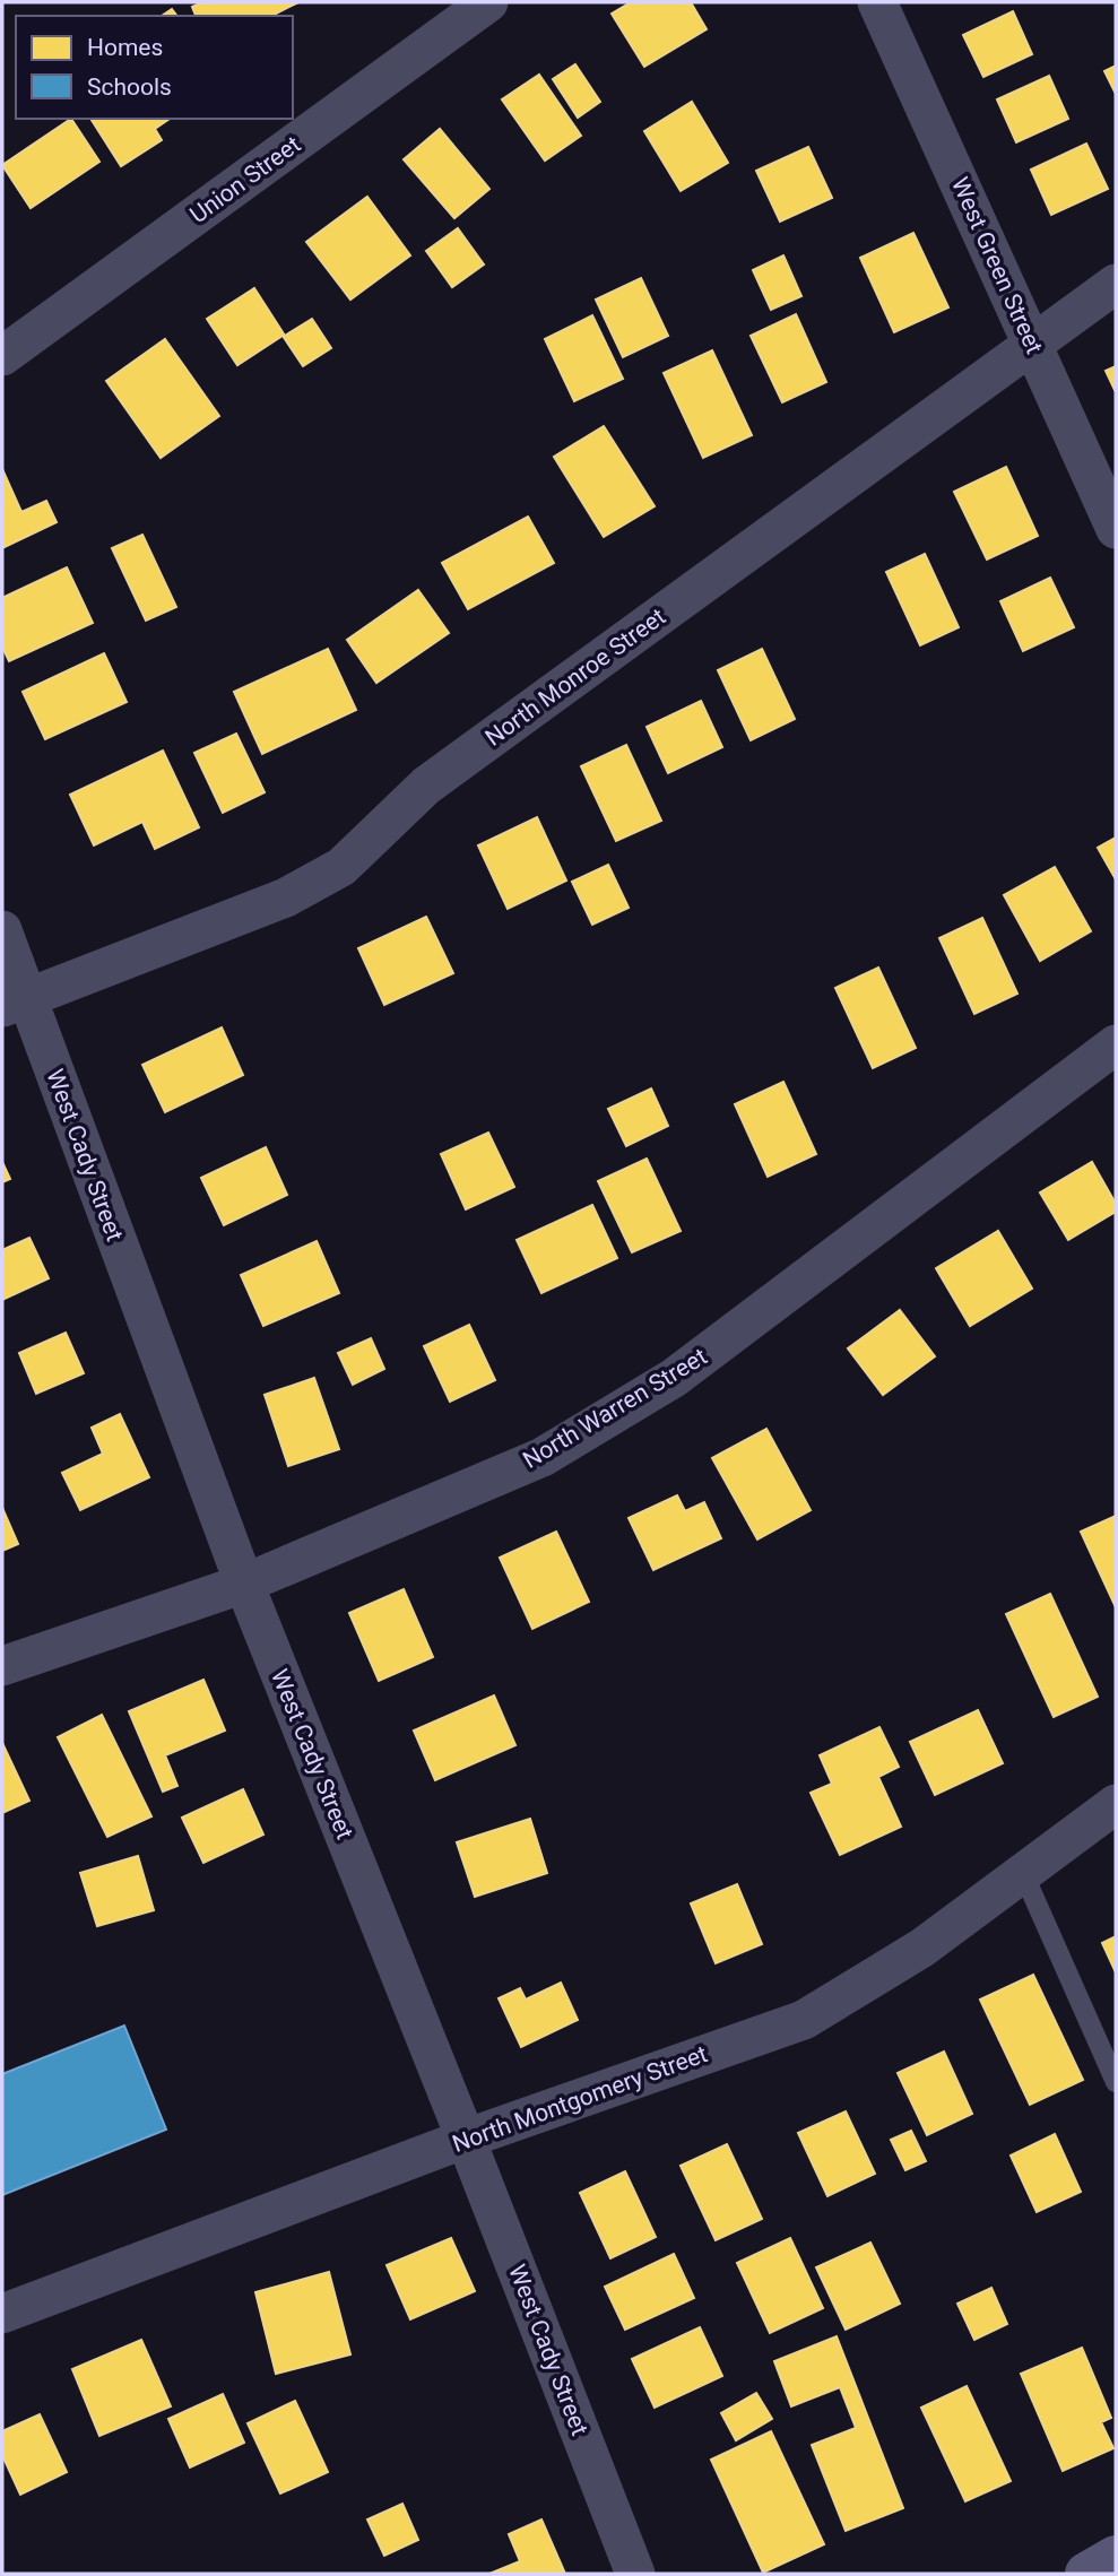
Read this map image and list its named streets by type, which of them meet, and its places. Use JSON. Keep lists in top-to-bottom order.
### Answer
{
  "streets": {
    "street": [
      "Union Street",
      "West Green Street",
      "North Monroe Street",
      "West Cady Street",
      "North Warren Street",
      "North Montgomery Street"
    ]
  },
  "crossings": [
    ["West Green Street", "North Monroe Street"],
    ["North Monroe Street", "West Cady Street"],
    ["West Cady Street", "North Warren Street"],
    ["West Cady Street", "North Montgomery Street"]
  ],
  "legend": ["Homes", "Schools"]
}
